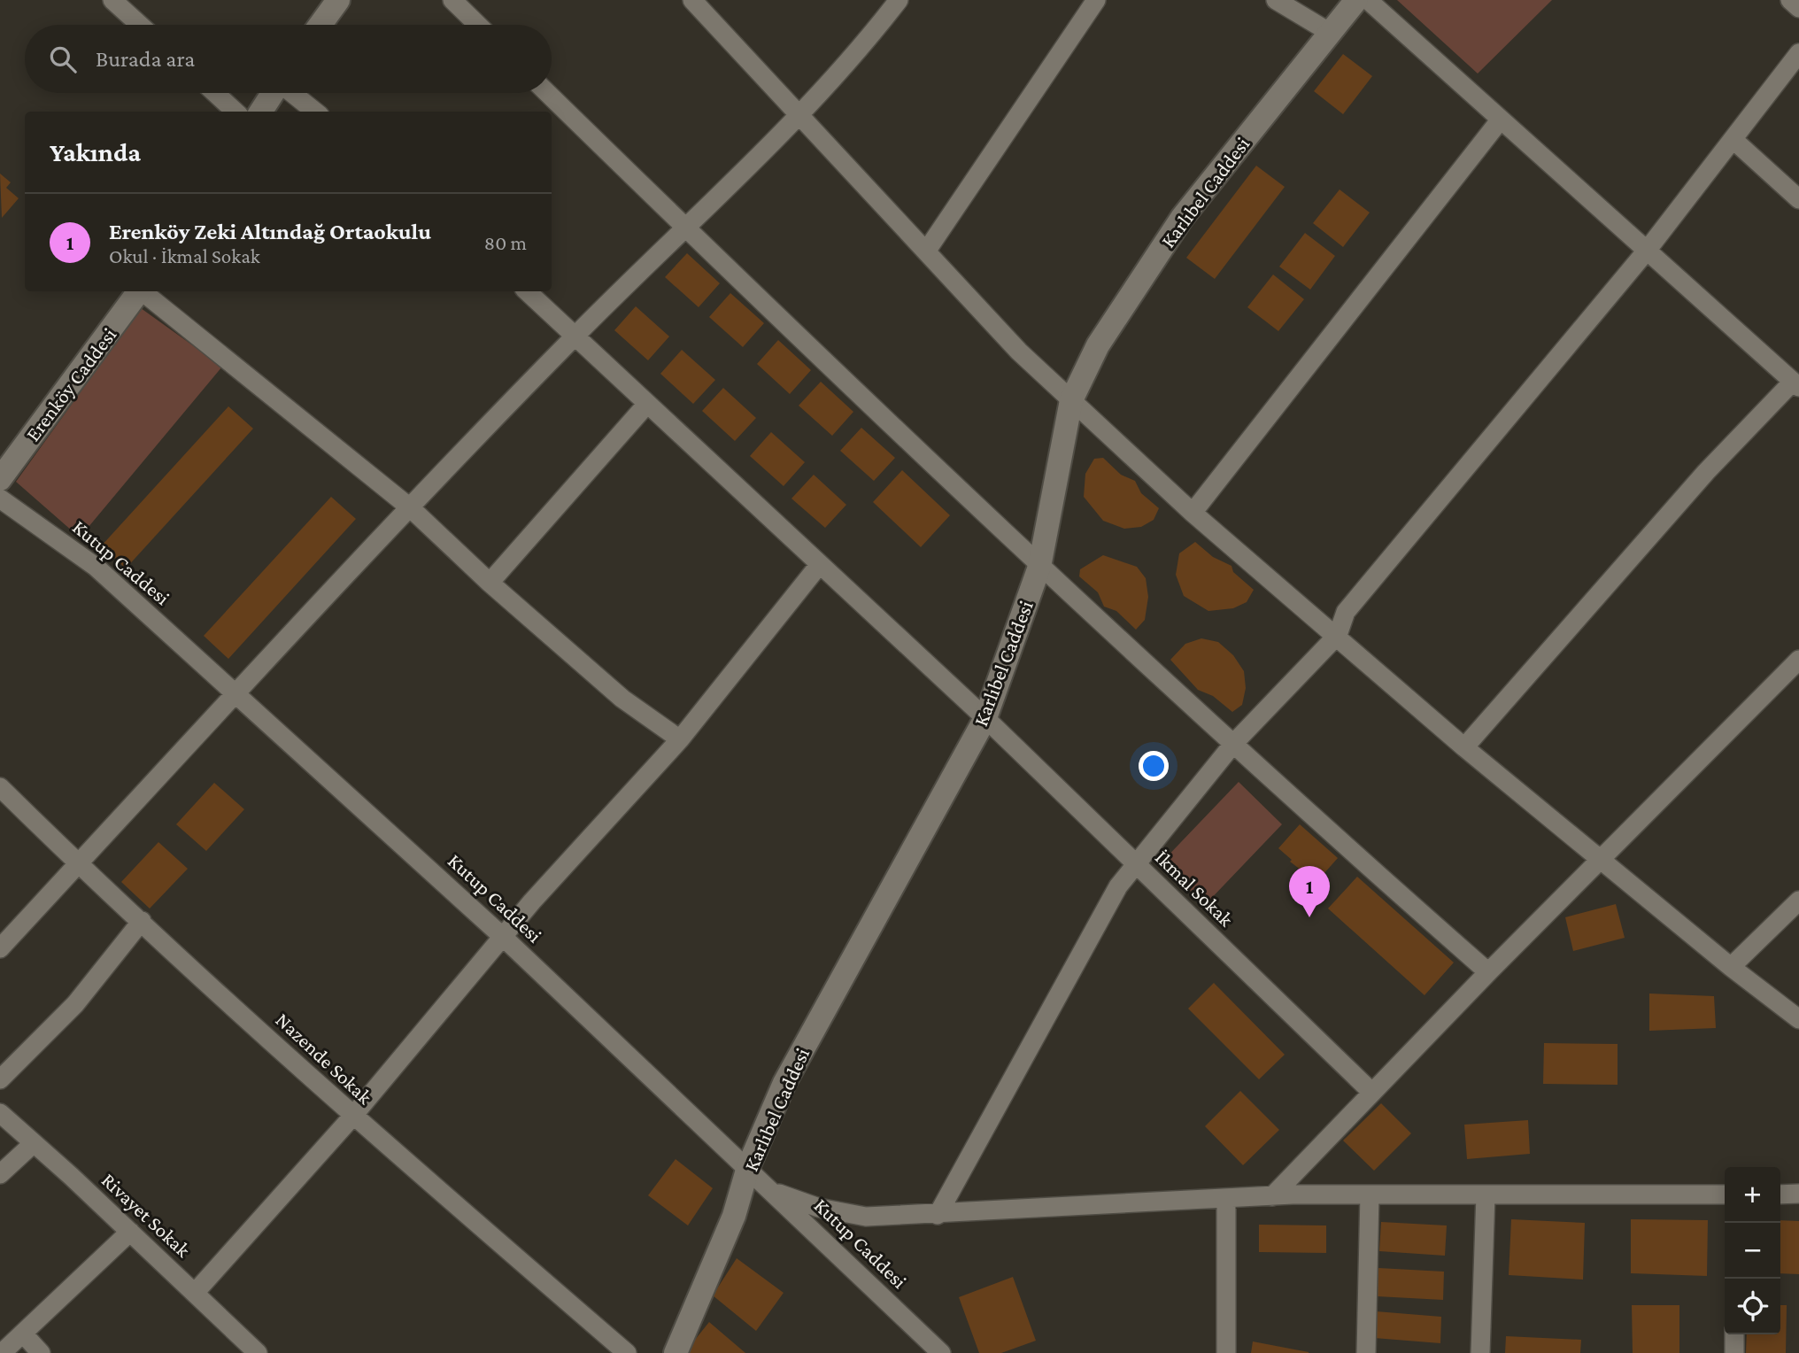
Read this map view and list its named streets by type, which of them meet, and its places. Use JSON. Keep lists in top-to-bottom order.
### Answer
{
  "streets": {
    "street": [
      "Karlıbel Caddesi",
      "Erenköy Caddesi",
      "Kutup Caddesi",
      "İkmal Sokak",
      "Nazende Sokak",
      "Rivayet Sokak"
    ]
  },
  "crossings": [
    ["Karlıbel Caddesi", "Kutup Caddesi"],
    ["Karlıbel Caddesi", "İkmal Sokak"]
  ],
  "page": {
    "search": "Burada ara",
    "heading": "Yakında",
    "list": [
      {
        "mark": "1",
        "name": "Erenköy Zeki Altındağ Ortaokulu",
        "note": "Okul · İkmal Sokak",
        "value": "80 m"
      }
    ],
    "pins": "1",
    "map_buttons": ["+", "−"]
  }
}
